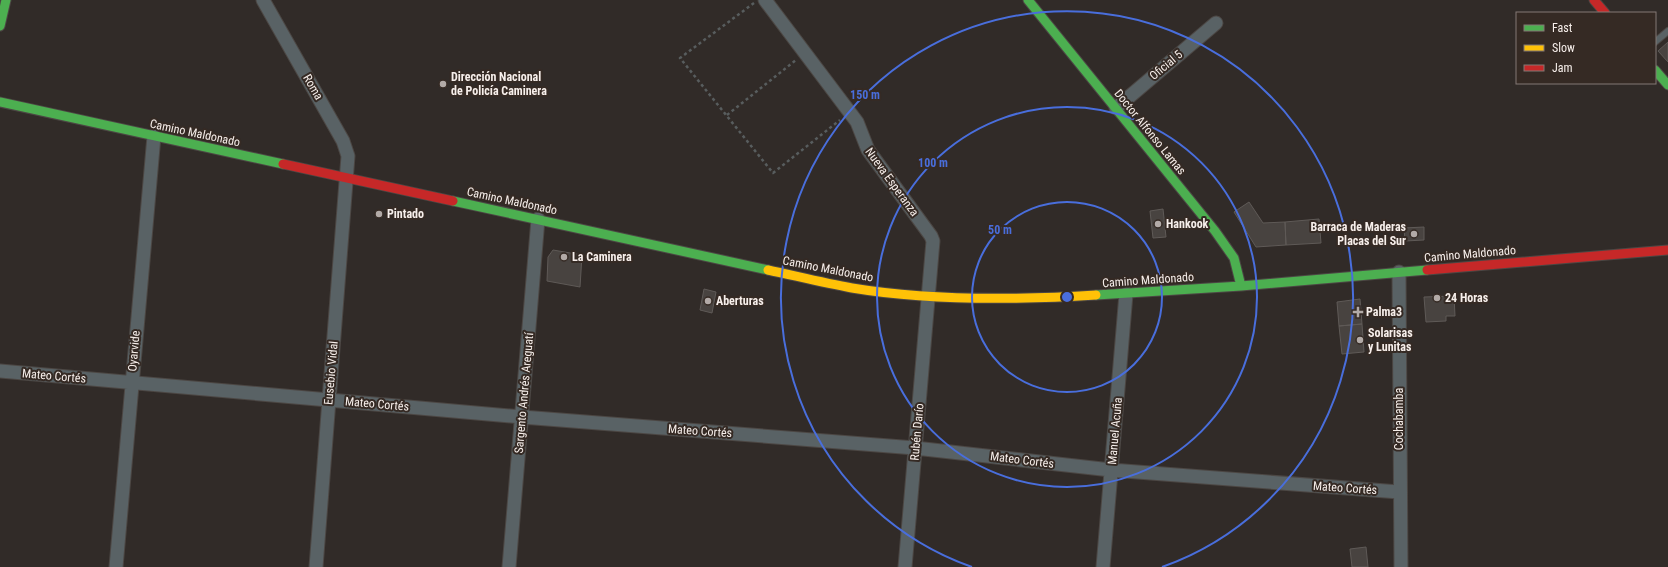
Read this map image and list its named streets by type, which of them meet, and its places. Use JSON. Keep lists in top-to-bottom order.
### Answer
{
  "streets": {
    "main road": ["Doctor Alfonso Lamas", "Camino Maldonado"],
    "street": [
      "Oficial 5",
      "Roma",
      "Nueva Esperanza",
      "Oyarvide",
      "Eusebio Vidal",
      "Mateo Cortés",
      "Sargento Andrés Areguatí",
      "Cochabamba",
      "Manuel Acuña",
      "Rubén Darío"
    ]
  },
  "crossings": [
    ["Oficial 5", "Doctor Alfonso Lamas"],
    ["Roma", "Camino Maldonado"],
    ["Roma", "Eusebio Vidal"],
    ["Doctor Alfonso Lamas", "Camino Maldonado"],
    ["Camino Maldonado", "Nueva Esperanza"],
    ["Camino Maldonado", "Oyarvide"],
    ["Camino Maldonado", "Eusebio Vidal"],
    ["Camino Maldonado", "Sargento Andrés Areguatí"],
    ["Camino Maldonado", "Cochabamba"],
    ["Camino Maldonado", "Manuel Acuña"],
    ["Camino Maldonado", "Rubén Darío"],
    ["Nueva Esperanza", "Rubén Darío"],
    ["Oyarvide", "Mateo Cortés"],
    ["Eusebio Vidal", "Mateo Cortés"],
    ["Mateo Cortés", "Sargento Andrés Areguatí"],
    ["Mateo Cortés", "Cochabamba"],
    ["Mateo Cortés", "Manuel Acuña"],
    ["Mateo Cortés", "Rubén Darío"]
  ],
  "places": {
    "other": [
      "Dirección Nacional de Policía Caminera",
      "Pintado",
      "Hankook",
      "Barraca de Maderas Placas del Sur",
      "La Caminera",
      "24 Horas",
      "Aberturas",
      "Solarisas y Lunitas"
    ],
    "health": ["Palma3"]
  },
  "legend": ["Fast", "Slow", "Jam"],
  "rings": ["150 m", "100 m", "50 m"]
}
